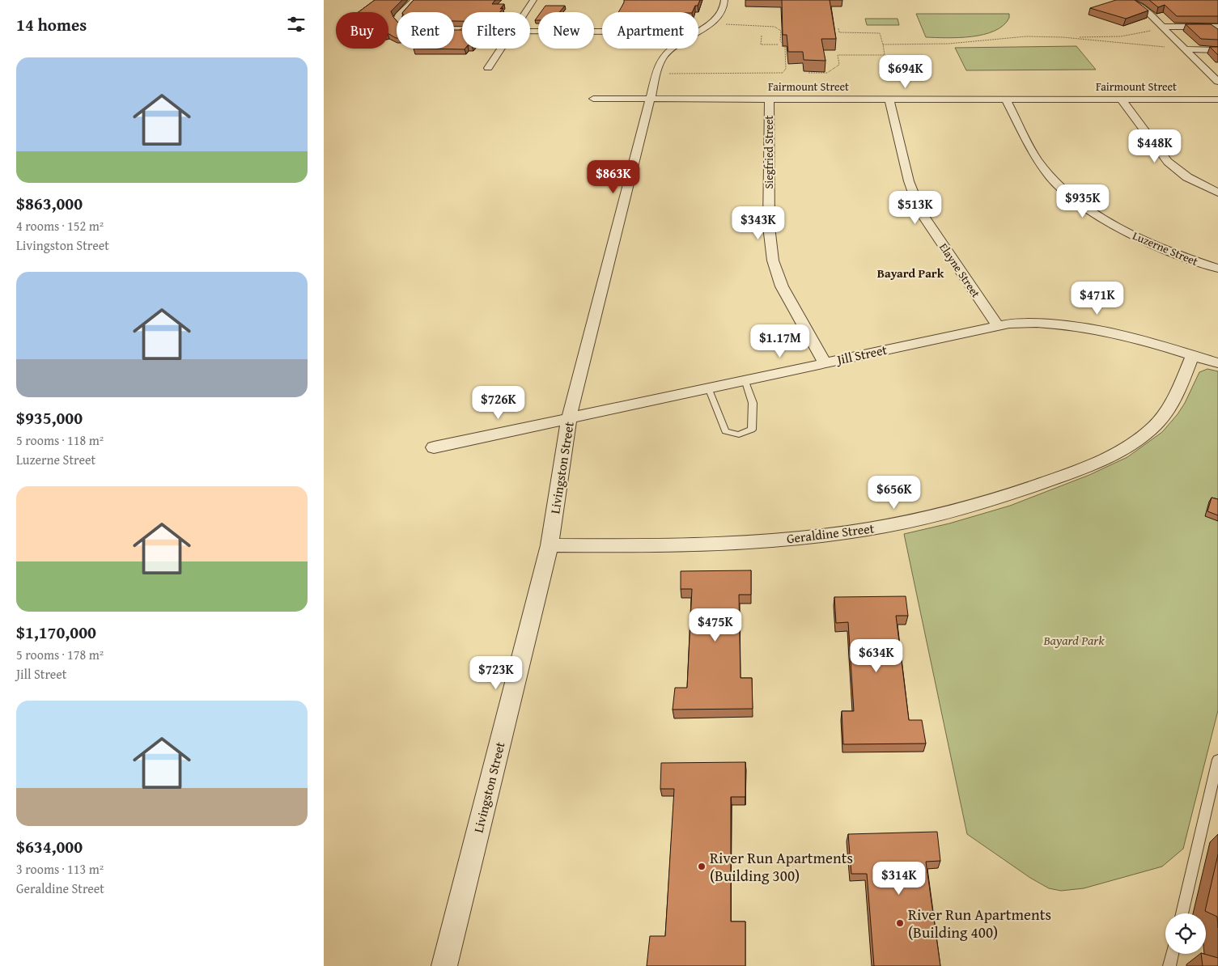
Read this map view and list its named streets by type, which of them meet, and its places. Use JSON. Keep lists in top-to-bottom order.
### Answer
{
  "streets": {
    "street": [
      "Fairmount Street",
      "Siegfried Street",
      "Luzerne Street",
      "Elayne Street",
      "Jill Street",
      "Livingston Street",
      "Geraldine Street"
    ]
  },
  "crossings": [
    ["Fairmount Street", "Siegfried Street"],
    ["Fairmount Street", "Luzerne Street"],
    ["Fairmount Street", "Elayne Street"],
    ["Fairmount Street", "Livingston Street"],
    ["Siegfried Street", "Jill Street"],
    ["Elayne Street", "Jill Street"],
    ["Jill Street", "Livingston Street"],
    ["Jill Street", "Geraldine Street"],
    ["Livingston Street", "Geraldine Street"]
  ],
  "districts": ["Bayard Park"],
  "parks": ["Bayard Park"],
  "places": ["River Run Apartments (Building 300)", "River Run Apartments (Building 400)"],
  "page": {
    "heading": "14 homes",
    "chip": [
      "Buy",
      "Rent",
      "Filters",
      "New",
      "Apartment"
    ],
    "list": [
      {
        "name": "$863,000",
        "note": "4 rooms · 152 m² · Livingston Street"
      },
      {
        "name": "$935,000",
        "note": "5 rooms · 118 m² · Luzerne Street"
      },
      {
        "name": "$1,170,000",
        "note": "5 rooms · 178 m² · Jill Street"
      },
      {
        "name": "$634,000",
        "note": "3 rooms · 113 m² · Geraldine Street"
      }
    ],
    "price": [
      "$694K",
      "$448K",
      "$863K",
      "$935K",
      "$513K",
      "$343K",
      "$471K",
      "$1.17M",
      "$726K",
      "$656K",
      "$475K",
      "$634K",
      "$723K",
      "$314K"
    ]
  }
}
